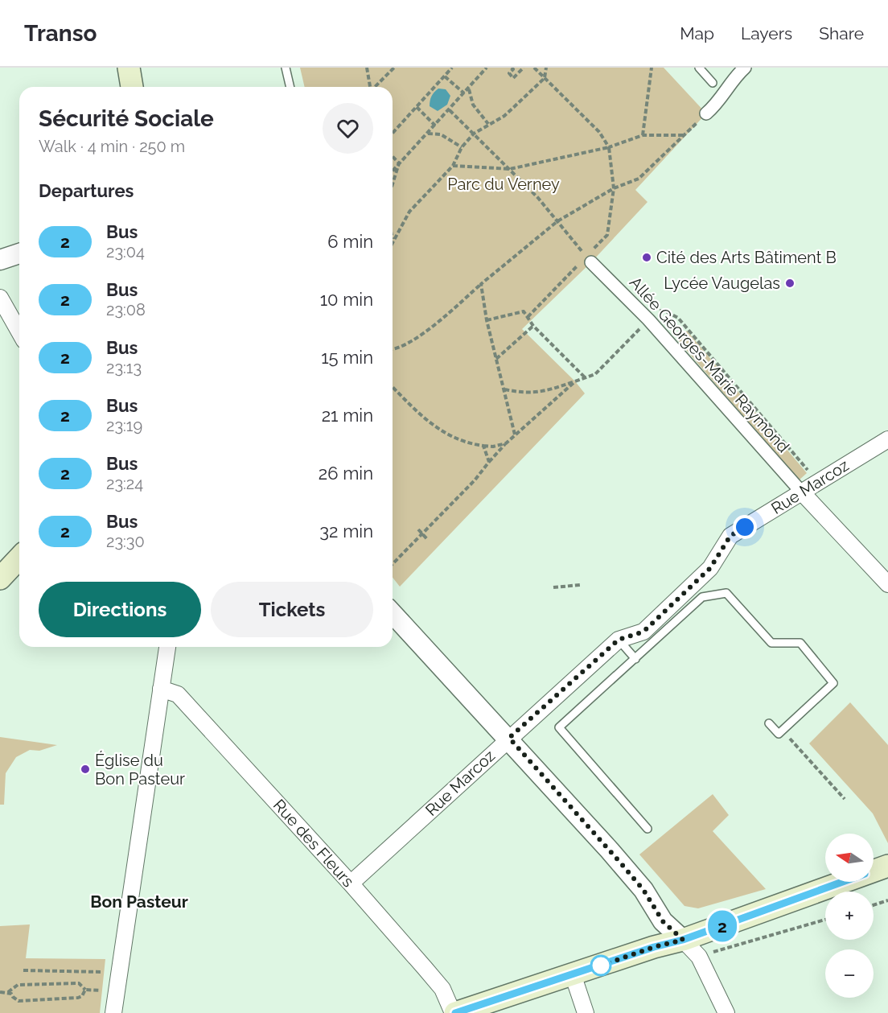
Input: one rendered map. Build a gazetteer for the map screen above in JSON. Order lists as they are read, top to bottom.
{
  "streets": {
    "street": ["Allée Georges-Marie Raymond", "Rue Marcoz", "Rue des Fleurs"]
  },
  "crossings": [
    ["Allée Georges-Marie Raymond", "Rue Marcoz"],
    ["Rue Marcoz", "Rue des Fleurs"]
  ],
  "districts": ["Bon Pasteur"],
  "parks": ["Parc du Verney"],
  "places": ["Cité des Arts Bâtiment B", "Lycée Vaugelas", "Église du Bon Pasteur"],
  "lines": ["bus line 2"],
  "north": "left",
  "page": {
    "header": "Transo",
    "nav": ["Map", "Layers", "Share"],
    "on_map": "2",
    "heading": [
      ["Sécurité Sociale", "Walk · 4 min · 250 m"],
      "Departures"
    ],
    "list": [
      {
        "mark": "2",
        "name": "Bus",
        "note": "23:04",
        "value": "6 min"
      },
      {
        "mark": "2",
        "name": "Bus",
        "note": "23:08",
        "value": "10 min"
      },
      {
        "mark": "2",
        "name": "Bus",
        "note": "23:13",
        "value": "15 min"
      },
      {
        "mark": "2",
        "name": "Bus",
        "note": "23:19",
        "value": "21 min"
      },
      {
        "mark": "2",
        "name": "Bus",
        "note": "23:24",
        "value": "26 min"
      },
      {
        "mark": "2",
        "name": "Bus",
        "note": "23:30",
        "value": "32 min"
      }
    ],
    "buttons": ["Directions", "Tickets"],
    "map_buttons": ["+", "−"]
  }
}
